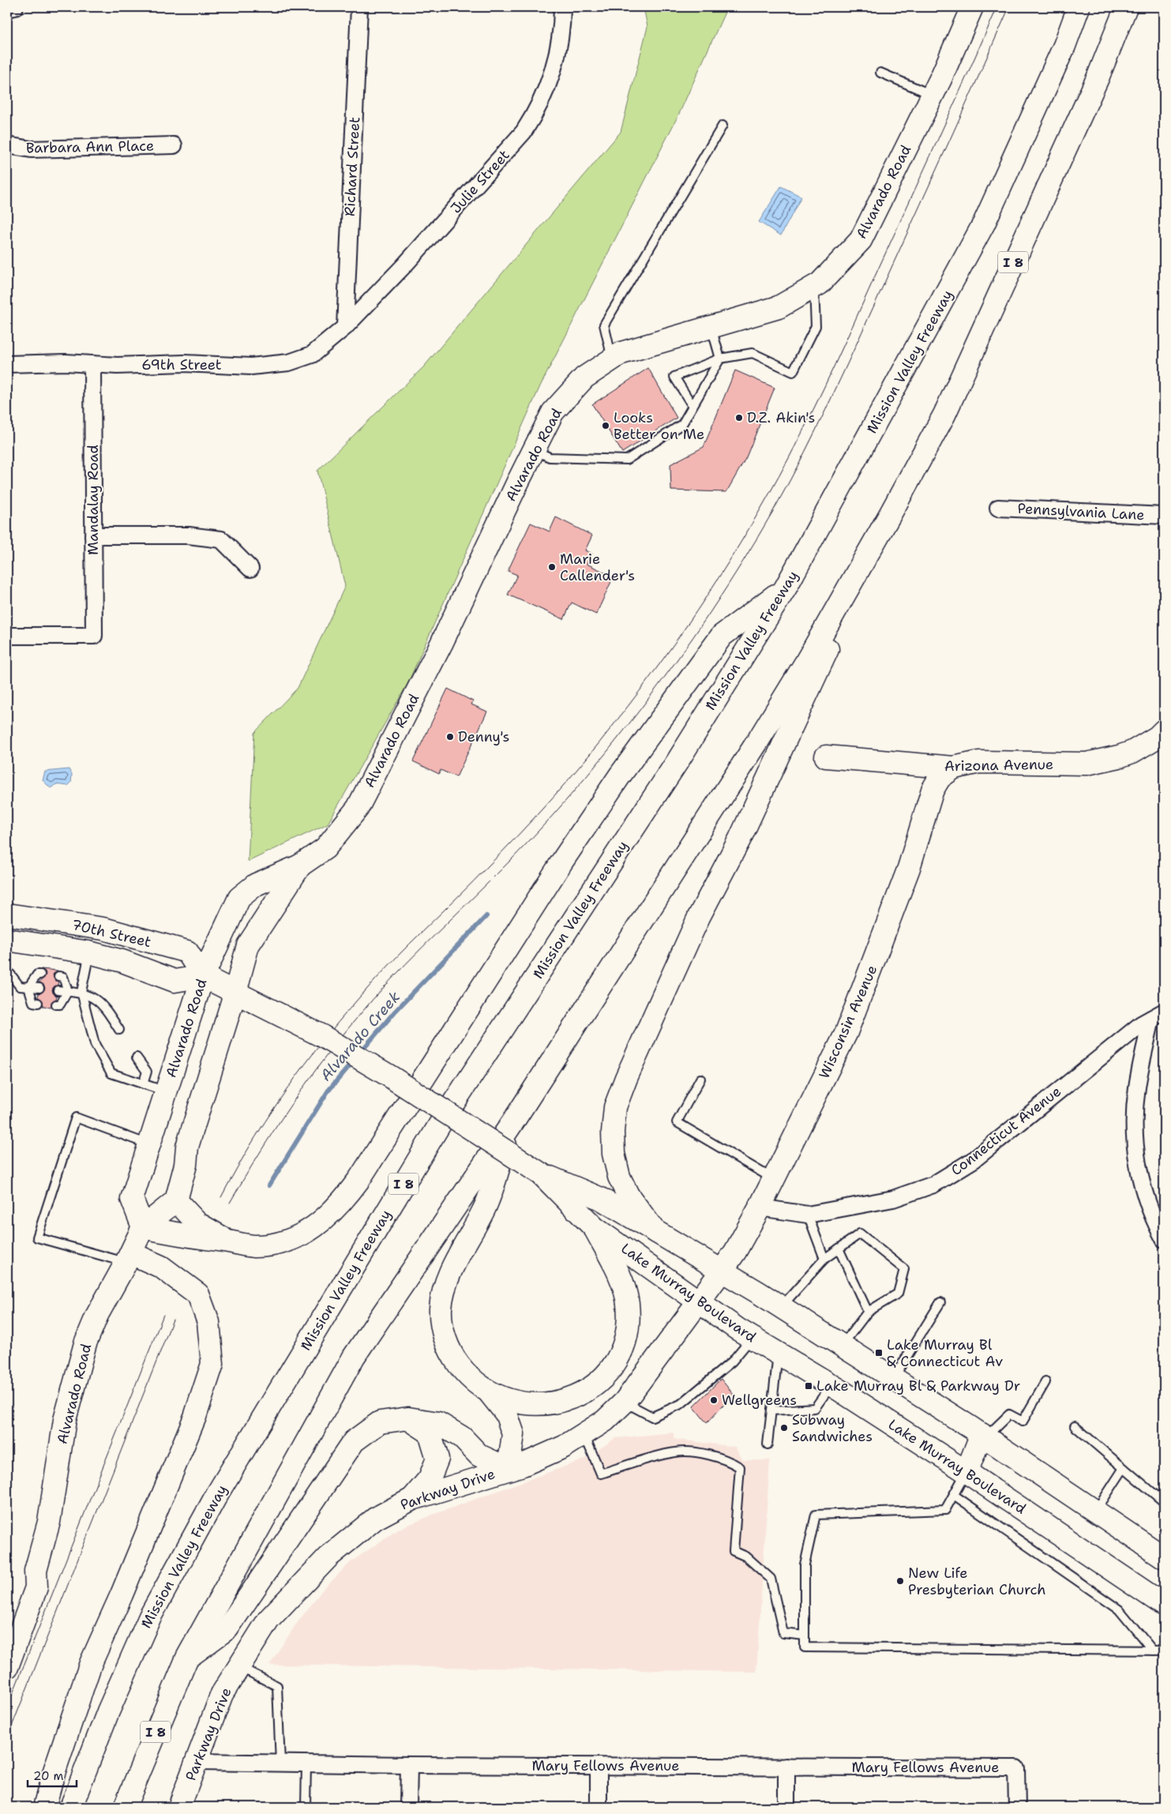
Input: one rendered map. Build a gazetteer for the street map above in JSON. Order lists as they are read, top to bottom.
{
  "streets": {
    "main road": [
      "Alvarado Road",
      "I 8",
      "Mission Valley Freeway",
      "Arizona Avenue",
      "70th Street",
      "Wisconsin Avenue",
      "Lake Murray Boulevard",
      "Parkway Drive"
    ],
    "street": [
      "Barbara Ann Place",
      "Richard Street",
      "Julie Street",
      "69th Street",
      "Mandalay Road",
      "Pennsylvania Lane",
      "Connecticut Avenue",
      "Mary Fellows Avenue"
    ]
  },
  "crossings": [
    ["Richard Street", "Julie Street"],
    ["Richard Street", "69th Street"],
    ["Julie Street", "69th Street"],
    ["Alvarado Road", "70th Street"],
    ["Alvarado Road", "Lake Murray Boulevard"],
    ["69th Street", "Mandalay Road"],
    ["Arizona Avenue", "Wisconsin Avenue"],
    ["Wisconsin Avenue", "Connecticut Avenue"],
    ["Wisconsin Avenue", "Lake Murray Boulevard"],
    ["Wisconsin Avenue", "Parkway Drive"],
    ["Lake Murray Boulevard", "Parkway Drive"],
    ["Parkway Drive", "Mary Fellows Avenue"]
  ],
  "water": ["Alvarado Creek"],
  "places": {
    "other": [
      "D.Z. Akin's",
      "Looks Better on Me",
      "Marie Callender's",
      "Denny's",
      "Wellgreens",
      "Subway Sandwiches",
      "New Life Presbyterian Church"
    ],
    "transit": ["Lake Murray Bl & Connecticut Av", "Lake Murray Bl & Parkway Dr"]
  },
  "scale_bar": "20 m"
}
